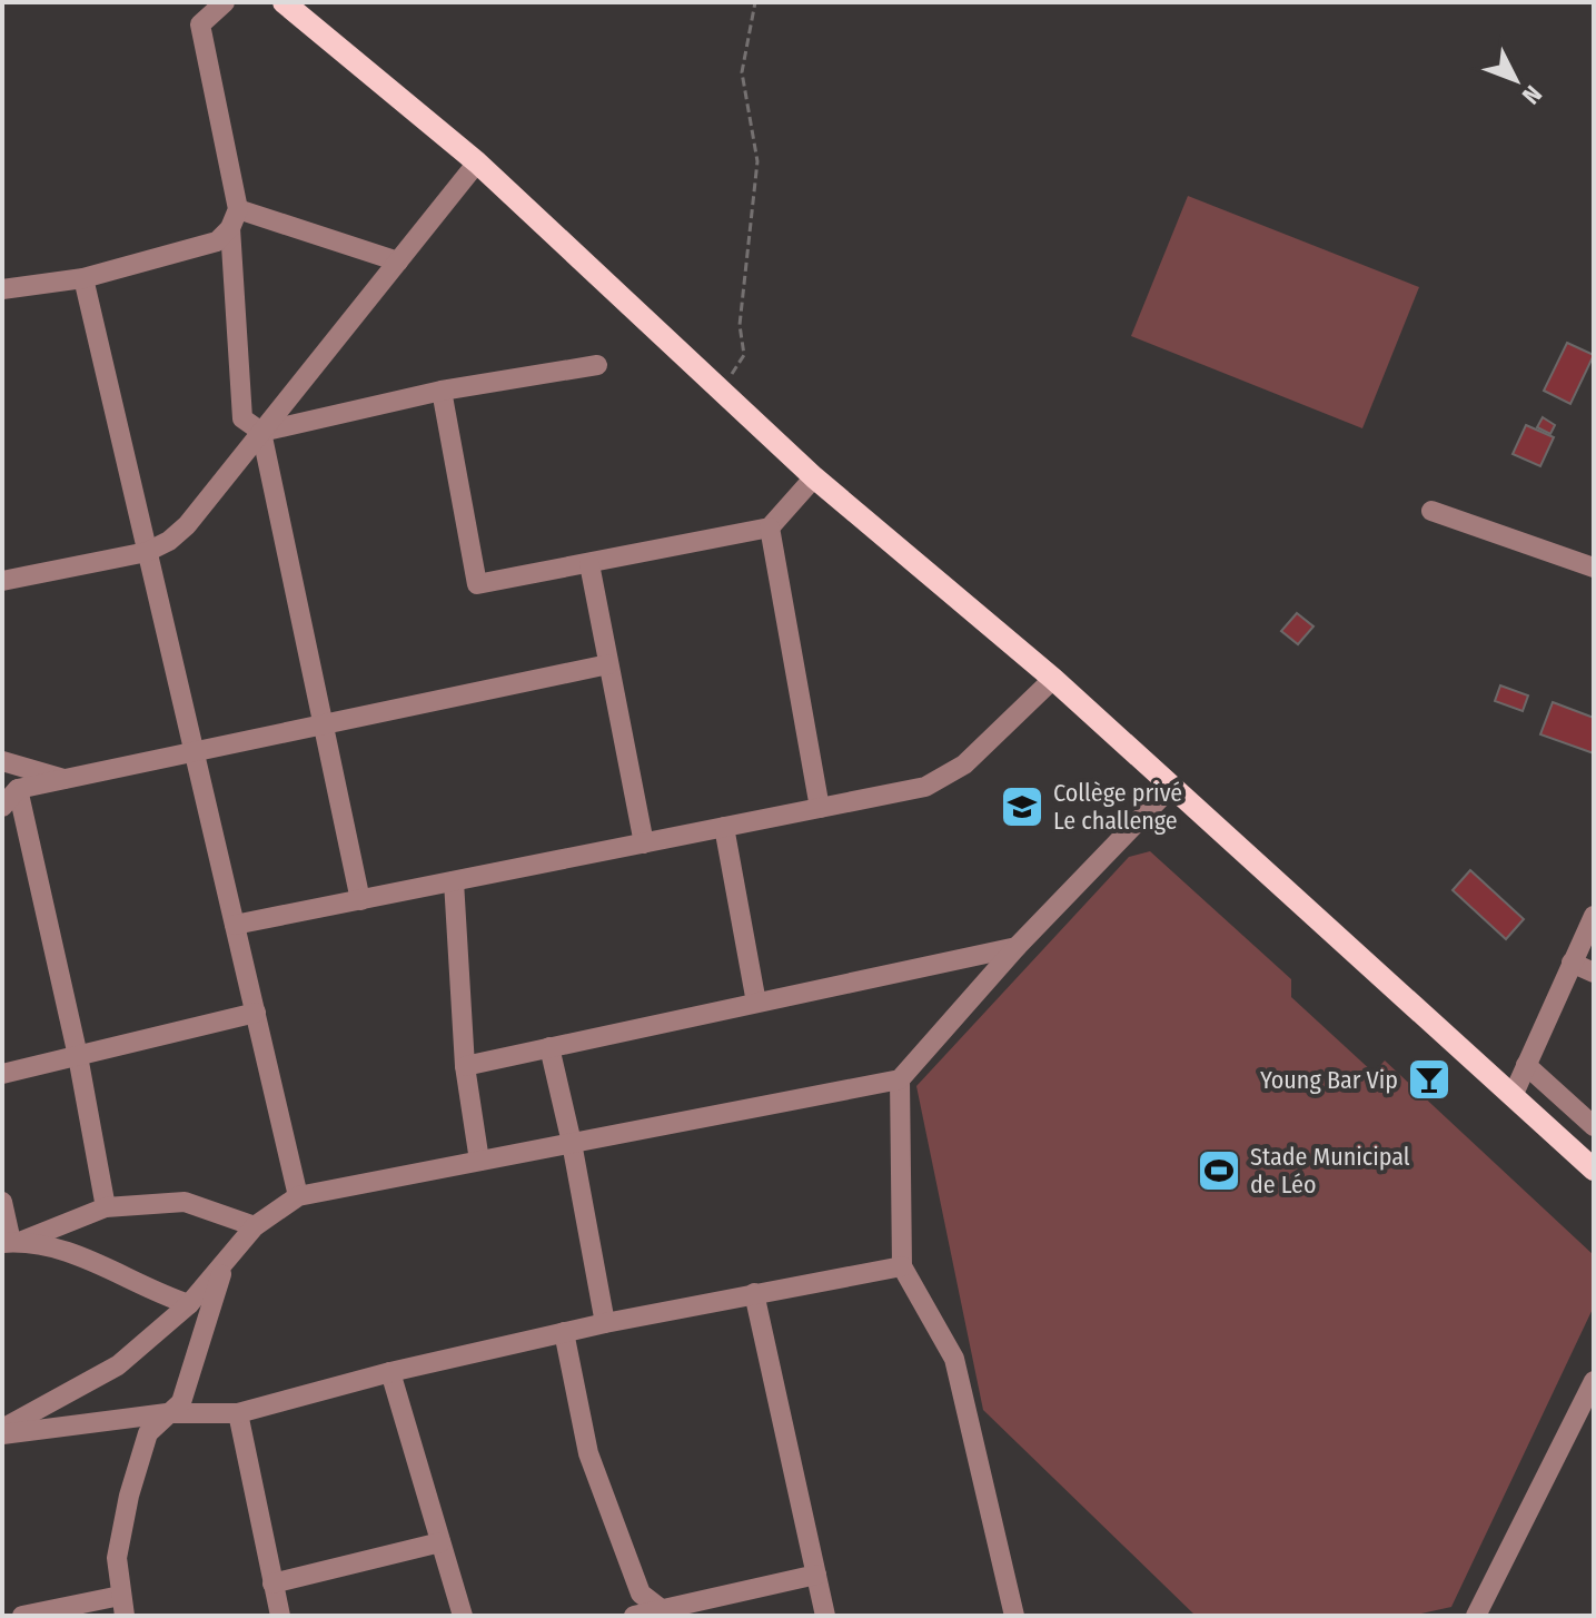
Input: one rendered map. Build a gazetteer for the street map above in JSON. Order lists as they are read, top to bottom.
{
  "places": {
    "school or university": ["Collège privé Le challenge"],
    "bar": ["Young Bar Vip"],
    "sports": ["Stade Municipal de Léo"]
  },
  "north": "bottom right"
}
